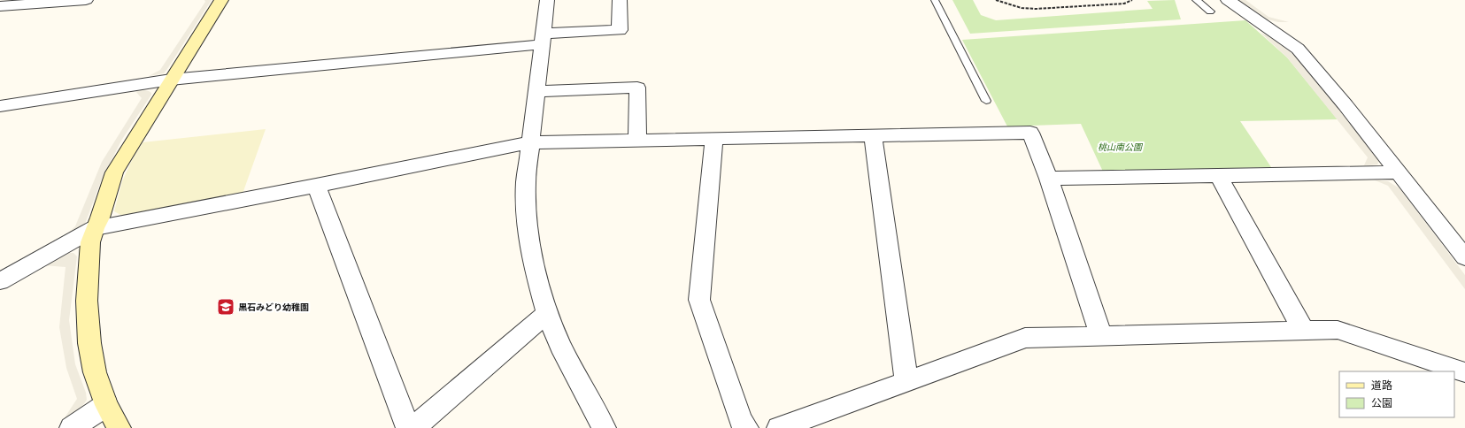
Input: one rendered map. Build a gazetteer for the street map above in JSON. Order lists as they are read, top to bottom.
{
  "parks": ["桃山南公園"],
  "places": {
    "school or university": ["黒石みどり幼稚園"]
  },
  "legend": ["道路", "公園"]
}
